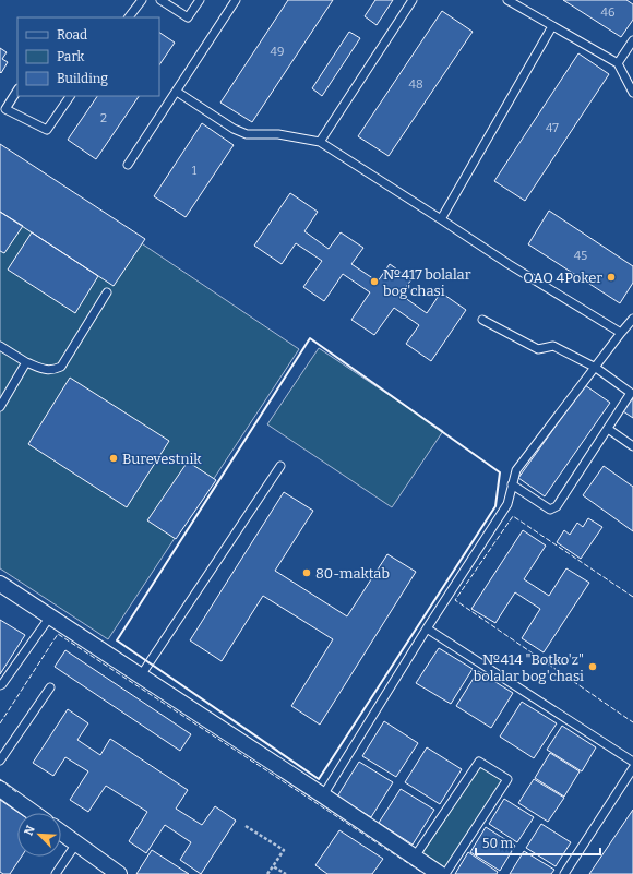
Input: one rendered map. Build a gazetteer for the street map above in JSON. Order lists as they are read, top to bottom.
{
  "places": [
    "ОАО 4Poker",
    "№417 bolalar bog'chasi",
    "Burevestnik",
    "80-maktab",
    "№414 \"Botko'z\" bolalar bog'chasi"
  ],
  "house_numbers": [
    "46",
    "49",
    "48",
    "2",
    "47",
    "1",
    "45"
  ],
  "legend": ["Road", "Park", "Building"],
  "scale_bar": "50 m",
  "north": "top left"
}
